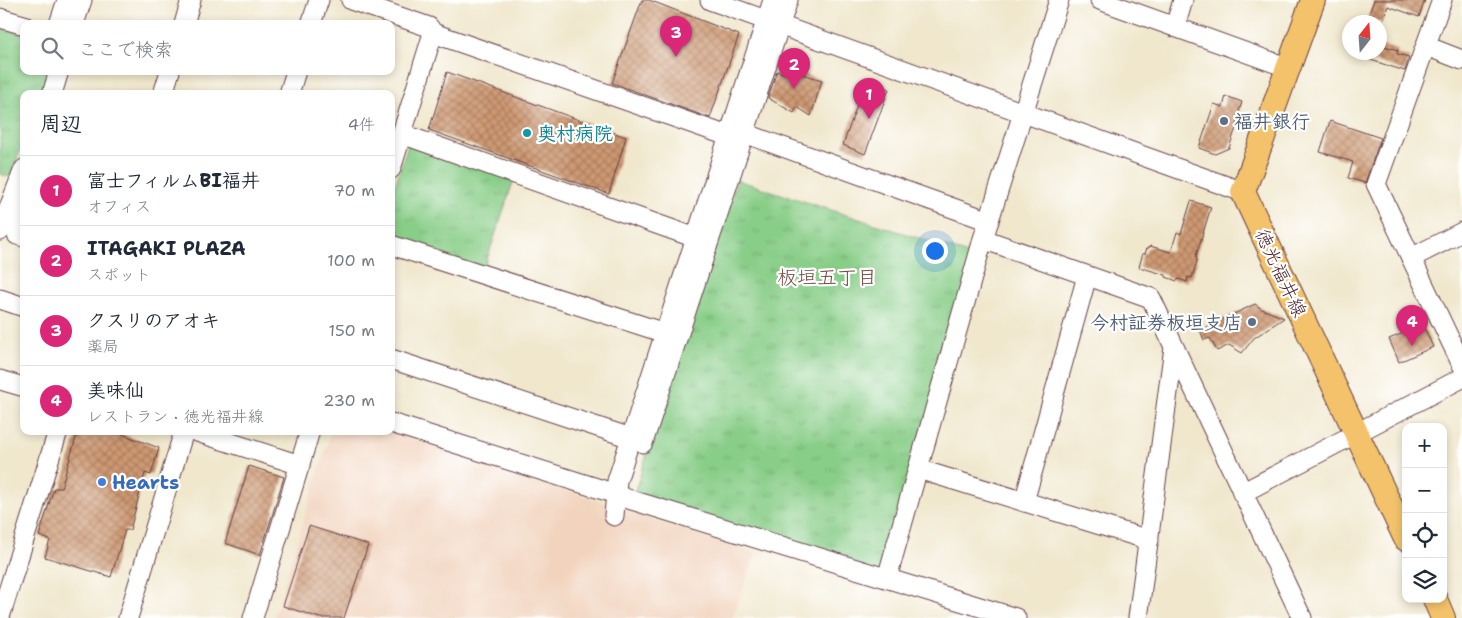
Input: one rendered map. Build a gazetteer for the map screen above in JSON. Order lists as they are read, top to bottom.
{
  "streets": {
    "main road": ["徳光福井線"]
  },
  "districts": ["板垣五丁目"],
  "places": [
    "福井銀行",
    "奥村病院",
    "今村証券板垣支店",
    "Hearts"
  ],
  "north": "top",
  "page": {
    "pins": [
      "3",
      "2",
      "1",
      "4"
    ],
    "search": "ここで検索",
    "heading": ["周辺", "4件"],
    "list": [
      {
        "mark": "1",
        "name": "富士フィルムBI福井",
        "note": "オフィス",
        "value": "70 m"
      },
      {
        "mark": "2",
        "name": "ITAGAKI PLAZA",
        "note": "スポット",
        "value": "100 m"
      },
      {
        "mark": "3",
        "name": "クスリのアオキ",
        "note": "薬局",
        "value": "150 m"
      },
      {
        "mark": "4",
        "name": "美味仙",
        "note": "レストラン · 徳光福井線",
        "value": "230 m"
      }
    ],
    "map_buttons": ["+", "−"]
  }
}
